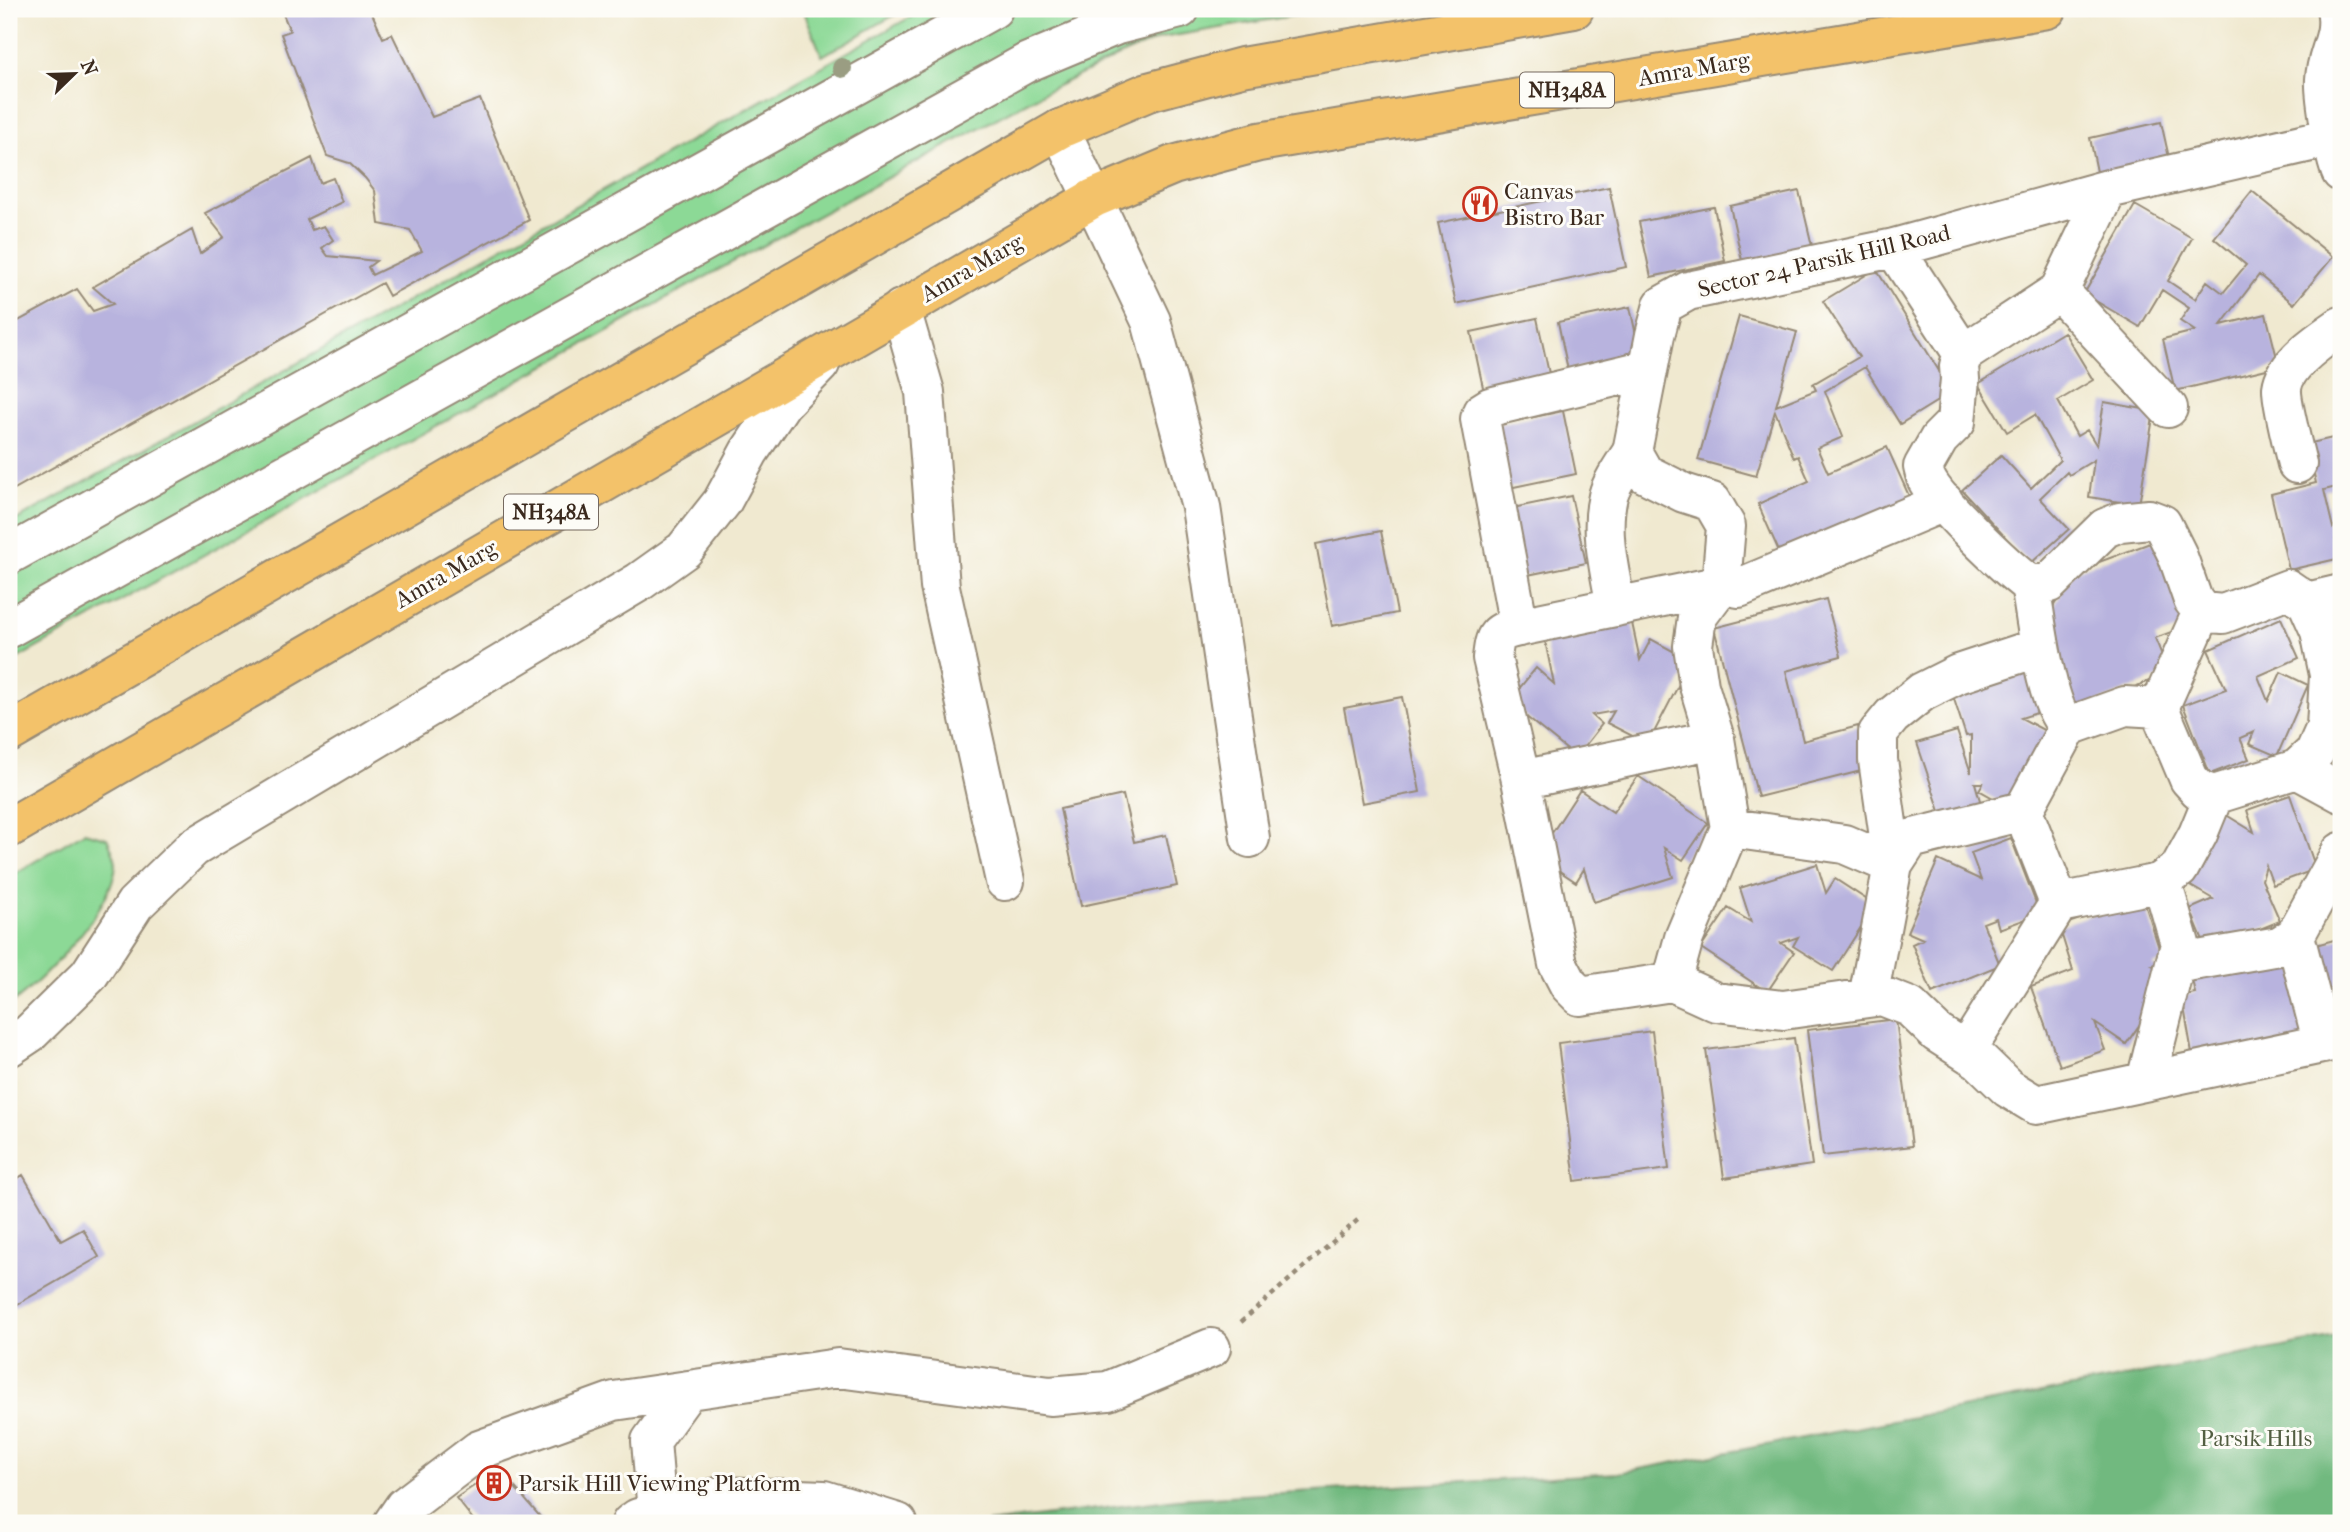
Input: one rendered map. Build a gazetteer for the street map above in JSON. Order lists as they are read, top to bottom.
{
  "streets": {
    "highway": ["Amra Marg", "NH348A"],
    "street": ["Sector 24 Parsik Hill Road"]
  },
  "parks": ["Parsik Hills"],
  "places": {
    "restaurant": ["Canvas Bistro Bar"],
    "building": ["Parsik Hill Viewing Platform"]
  },
  "north": "top right"
}
